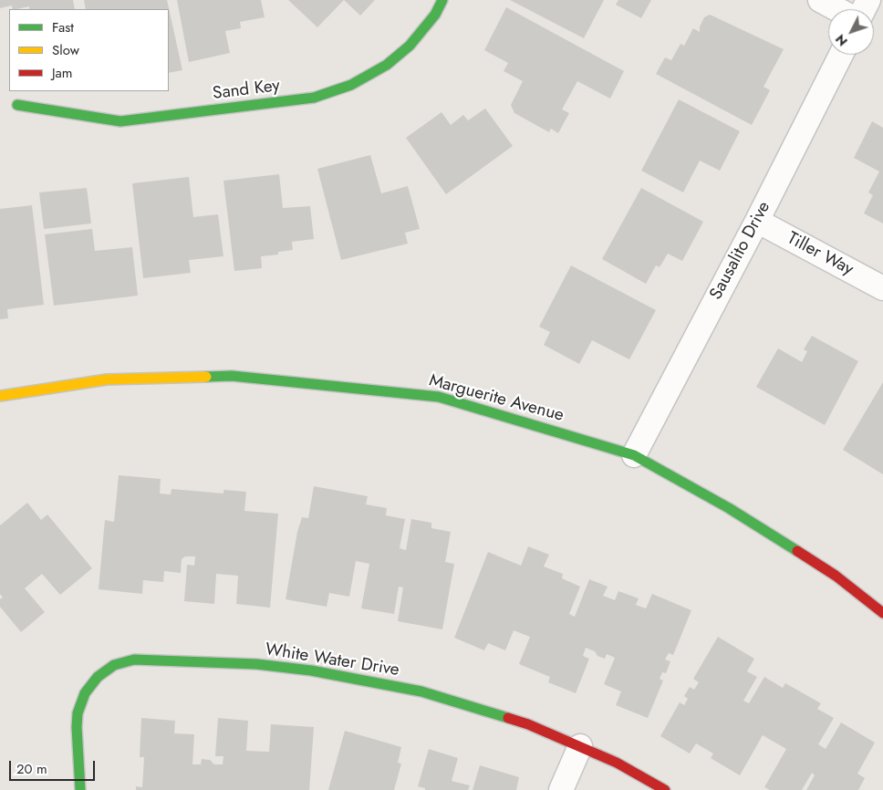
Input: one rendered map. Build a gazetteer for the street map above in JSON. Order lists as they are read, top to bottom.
{
  "streets": {
    "street": [
      "Sand Key",
      "Sausalito Drive",
      "Tiller Way",
      "Marguerite Avenue",
      "White Water Drive"
    ]
  },
  "crossings": [
    ["Sausalito Drive", "Tiller Way"],
    ["Sausalito Drive", "Marguerite Avenue"]
  ],
  "legend": ["Fast", "Slow", "Jam"],
  "scale_bar": "20 m",
  "north": "bottom left"
}
